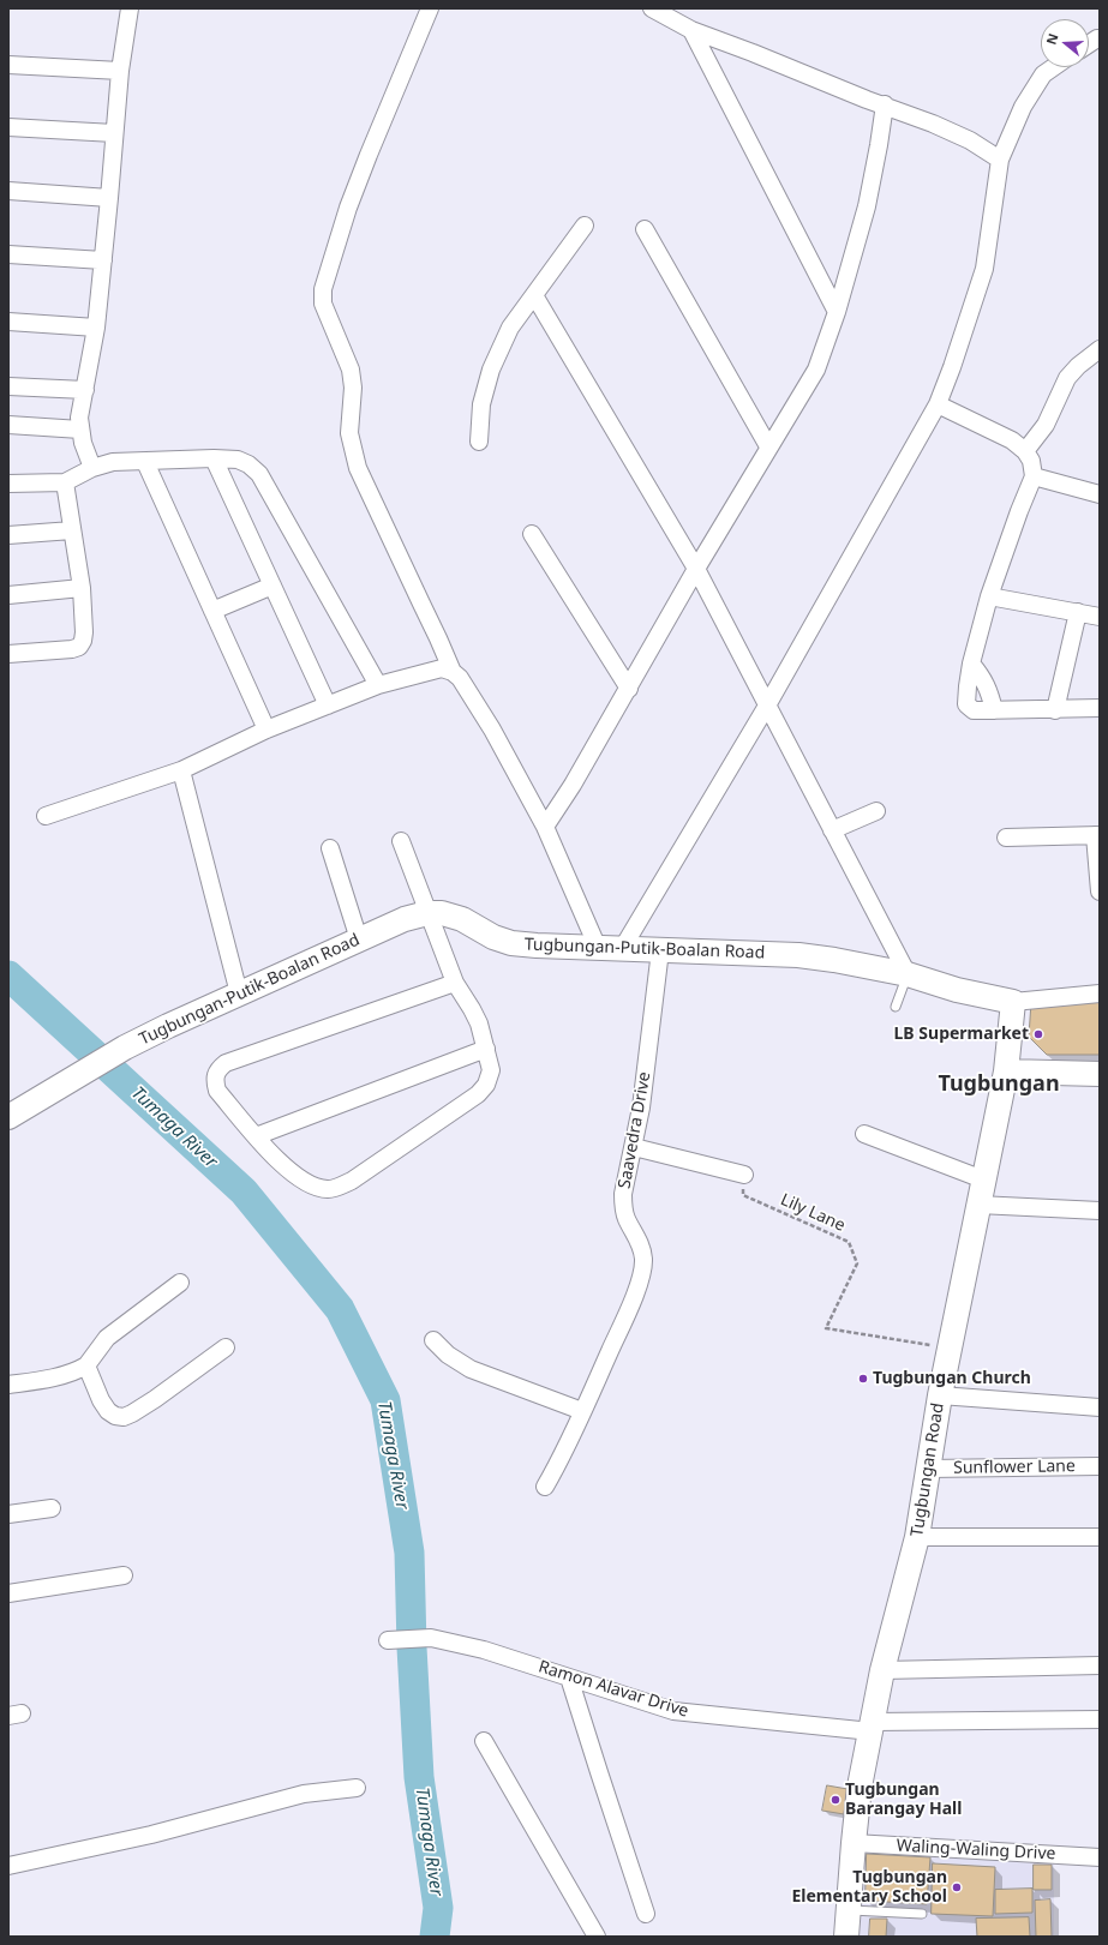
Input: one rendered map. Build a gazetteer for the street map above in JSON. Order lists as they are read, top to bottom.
{
  "streets": {
    "main road": ["Tugbungan-Putik-Boalan Road", "Tugbungan Road"],
    "street": [
      "Saavedra Drive",
      "Sunflower Lane",
      "Ramon Alavar Drive",
      "Waling-Waling Drive"
    ],
    "path": ["Lily Lane"]
  },
  "crossings": [
    ["Tugbungan-Putik-Boalan Road", "Saavedra Drive"],
    ["Tugbungan-Putik-Boalan Road", "Tugbungan Road"],
    ["Lily Lane", "Tugbungan Road"],
    ["Sunflower Lane", "Tugbungan Road"],
    ["Tugbungan Road", "Ramon Alavar Drive"],
    ["Tugbungan Road", "Waling-Waling Drive"]
  ],
  "districts": ["Tugbungan"],
  "water": ["Tumaga River"],
  "places": [
    "LB Supermarket",
    "Tugbungan Church",
    "Tugbungan Barangay Hall",
    "Tugbungan Elementary School"
  ],
  "north": "left"
}
